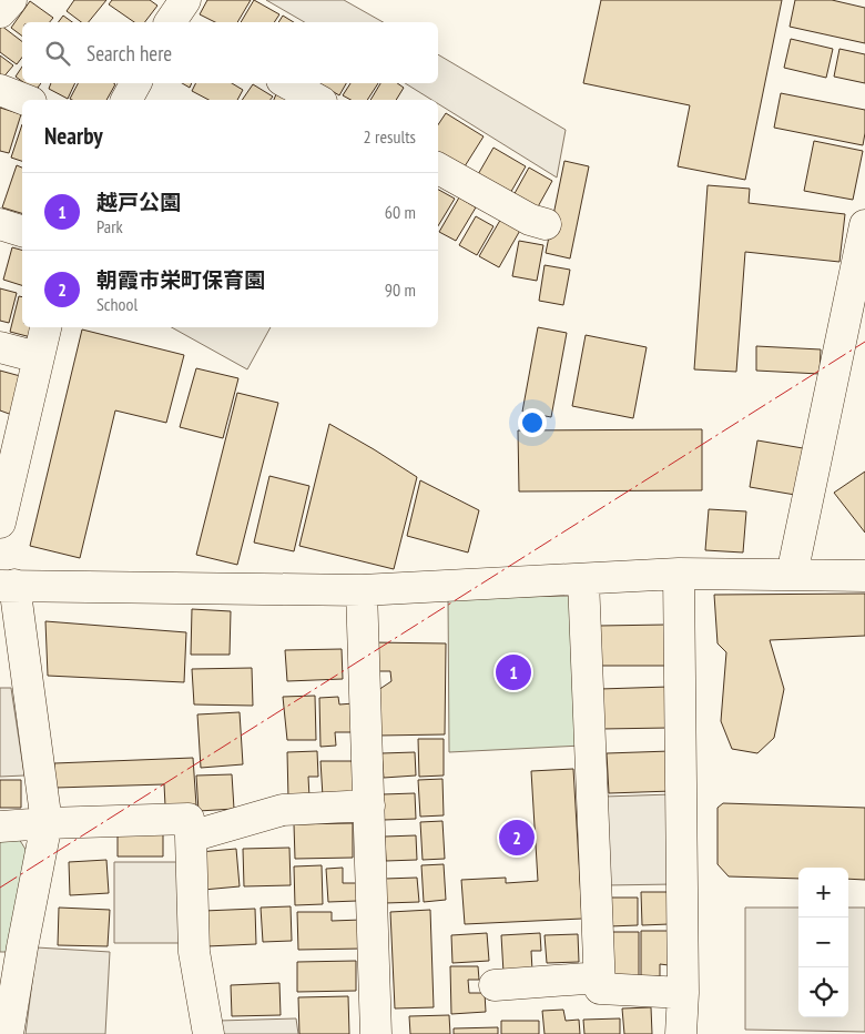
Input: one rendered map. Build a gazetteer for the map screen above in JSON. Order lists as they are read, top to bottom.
{
  "page": {
    "search": "Search here",
    "heading": ["Nearby", "2 results"],
    "list": [
      {
        "mark": "1",
        "name": "越戸公園",
        "note": "Park",
        "value": "60 m"
      },
      {
        "mark": "2",
        "name": "朝霞市栄町保育園",
        "note": "School",
        "value": "90 m"
      }
    ],
    "pins": ["1", "2"],
    "map_buttons": ["+", "−"]
  }
}
